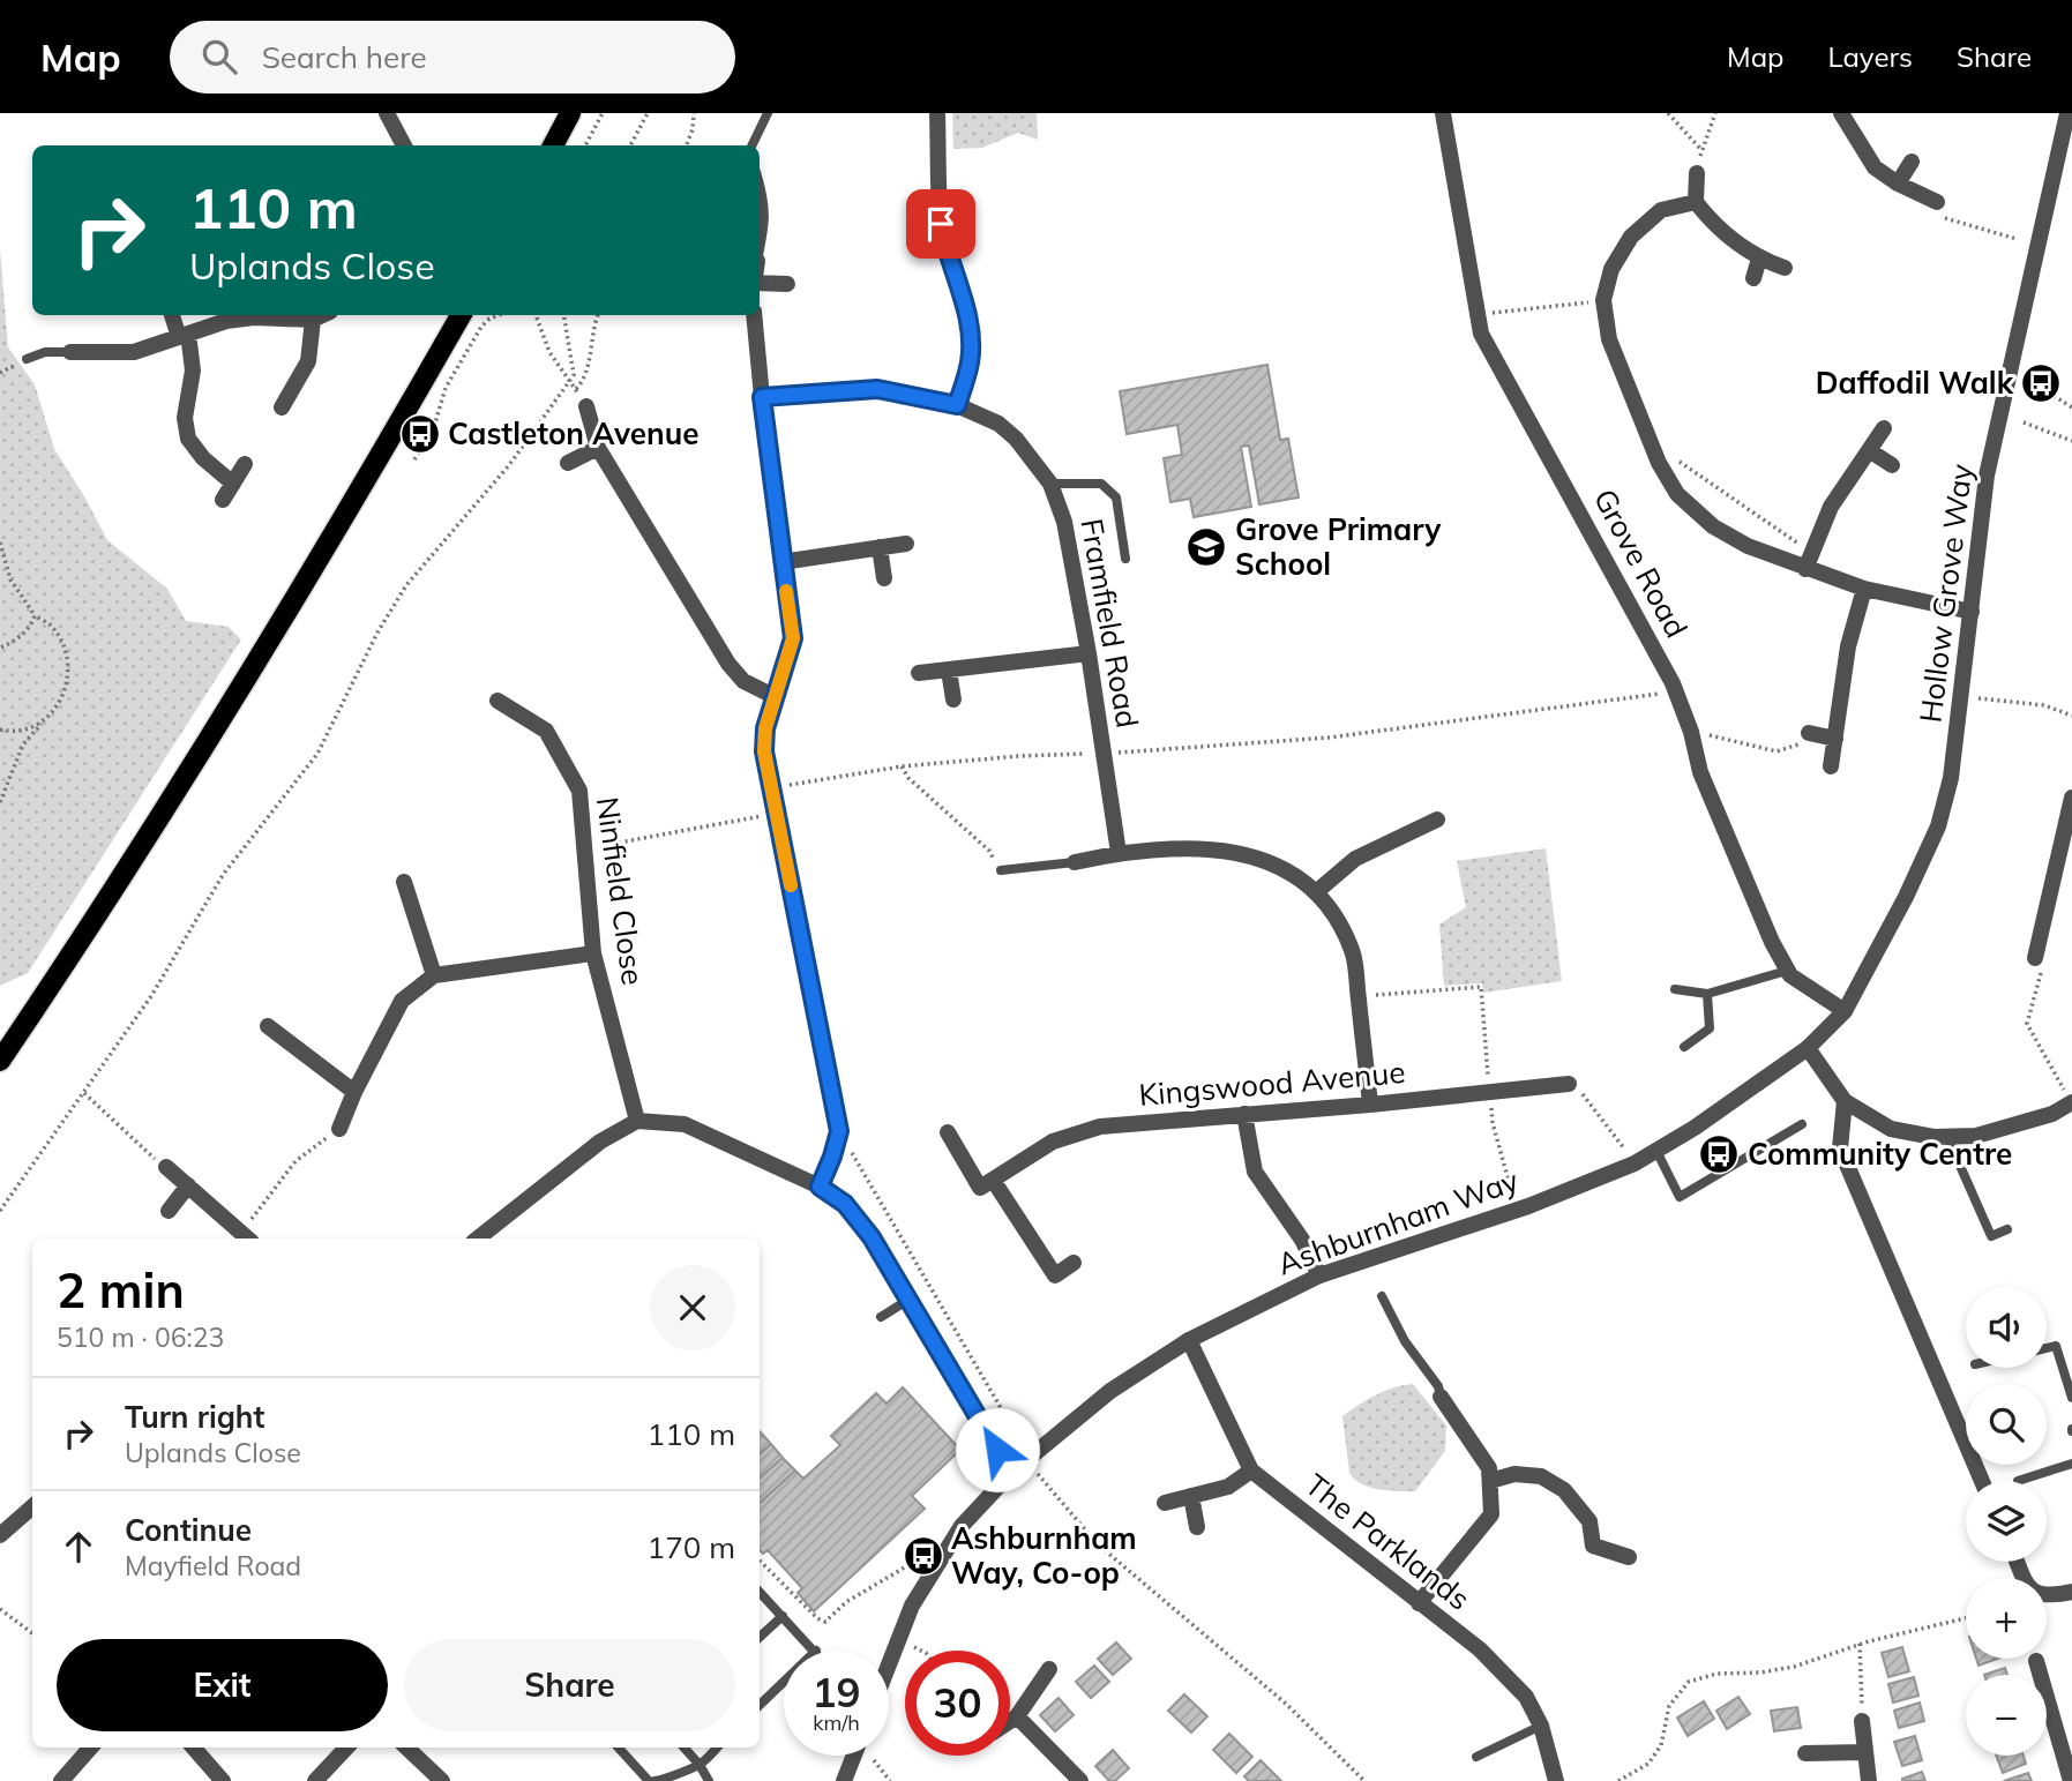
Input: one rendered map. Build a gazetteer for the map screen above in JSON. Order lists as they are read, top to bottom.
{
  "streets": {
    "street": [
      "Grove Road",
      "Hollow Grove Way",
      "Framfield Road",
      "Ninfield Close",
      "Kingswood Avenue",
      "Ashburnham Way",
      "The Parklands"
    ]
  },
  "crossings": [
    ["Grove Road", "Hollow Grove Way"],
    ["Hollow Grove Way", "Ashburnham Way"],
    ["Ashburnham Way", "The Parklands"]
  ],
  "places": {
    "bus stop": [
      "Daffodil Walk",
      "Castleton Avenue",
      "Community Centre",
      "Ashburnham Way, Co-op"
    ],
    "school or university": ["Grove Primary School"]
  },
  "page": {
    "header": "Map",
    "search": "Search here",
    "nav": ["Map", "Layers", "Share"],
    "turn": ["110 m", "Uplands Close"],
    "heading": ["2 min", "510 m · 06:23"],
    "map_buttons": ["+", "−"],
    "list": [
      {
        "name": "Turn right",
        "note": "Uplands Close",
        "value": "110 m"
      },
      {
        "name": "Continue",
        "note": "Mayfield Road",
        "value": "170 m"
      }
    ],
    "buttons": ["Exit", "Share"],
    "speed": "19 km/h",
    "limit": "30"
  }
}
